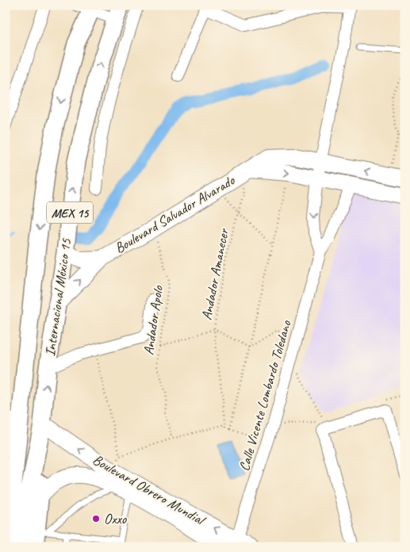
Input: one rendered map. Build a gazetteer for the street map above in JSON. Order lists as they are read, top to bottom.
{
  "streets": {
    "main road": ["MEX 15", "Internacional México 15"],
    "street": ["Boulevard Salvador Alvarado", "Calle Vicente Lombardo Toledano", "Boulevard Obrero Mundial"],
    "path": ["Andador Amanecer", "Andador Apolo"]
  },
  "crossings": [
    ["Boulevard Salvador Alvarado", "Andador Amanecer"],
    ["Boulevard Salvador Alvarado", "Internacional México 15"],
    ["Boulevard Salvador Alvarado", "Andador Apolo"],
    ["Boulevard Salvador Alvarado", "Calle Vicente Lombardo Toledano"],
    ["Calle Vicente Lombardo Toledano", "Boulevard Obrero Mundial"]
  ],
  "places": ["Oxxo"]
}
